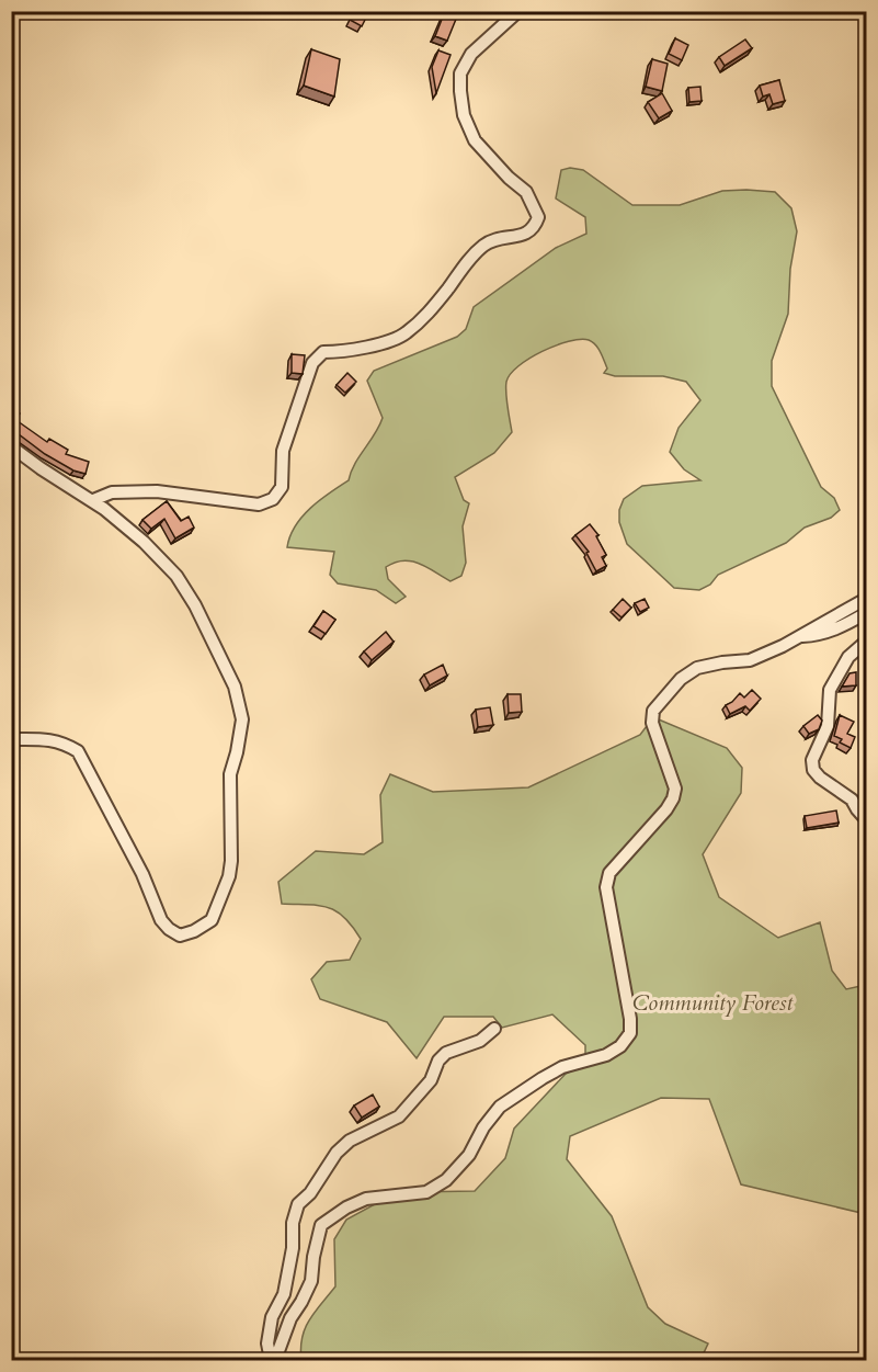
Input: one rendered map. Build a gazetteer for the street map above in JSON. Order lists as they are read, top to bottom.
{
  "parks": ["Community Forest"]
}
